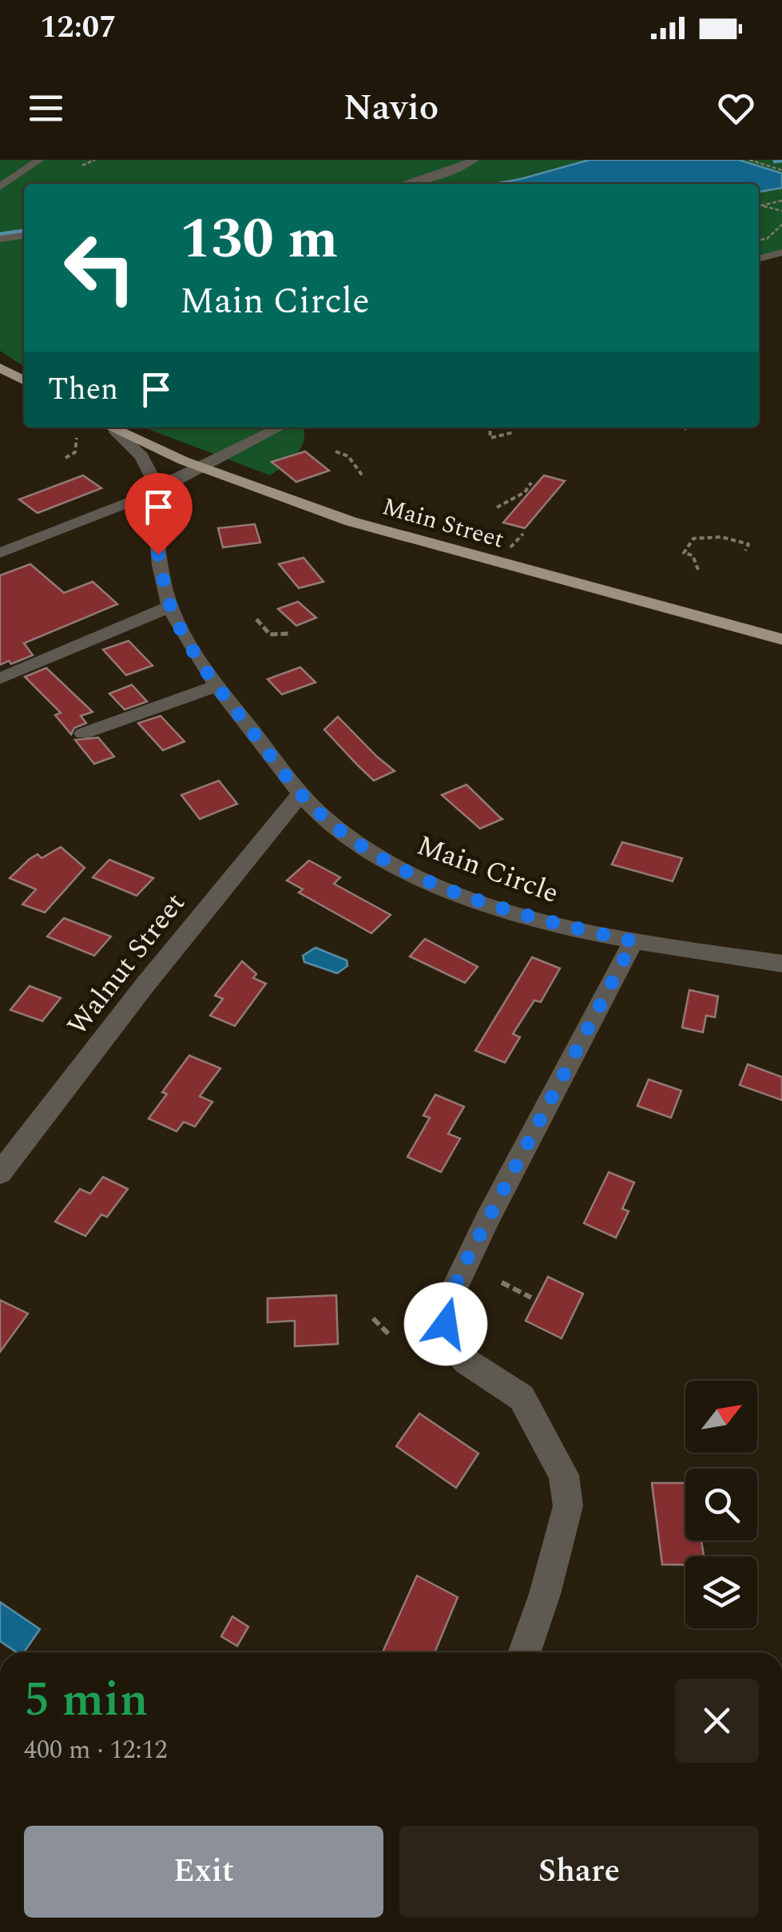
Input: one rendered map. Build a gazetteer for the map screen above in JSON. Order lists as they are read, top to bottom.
{
  "streets": {
    "main road": ["Main Street"],
    "street": ["Main Circle", "Walnut Street"]
  },
  "crossings": [
    ["Main Circle", "Walnut Street"]
  ],
  "north": "top right",
  "page": {
    "status": "12:07",
    "header": "Navio",
    "turn": ["130 m", "Main Circle"],
    "then": "Then",
    "heading": ["5 min", "400 m · 12:12"],
    "buttons": ["Exit", "Share"]
  }
}
